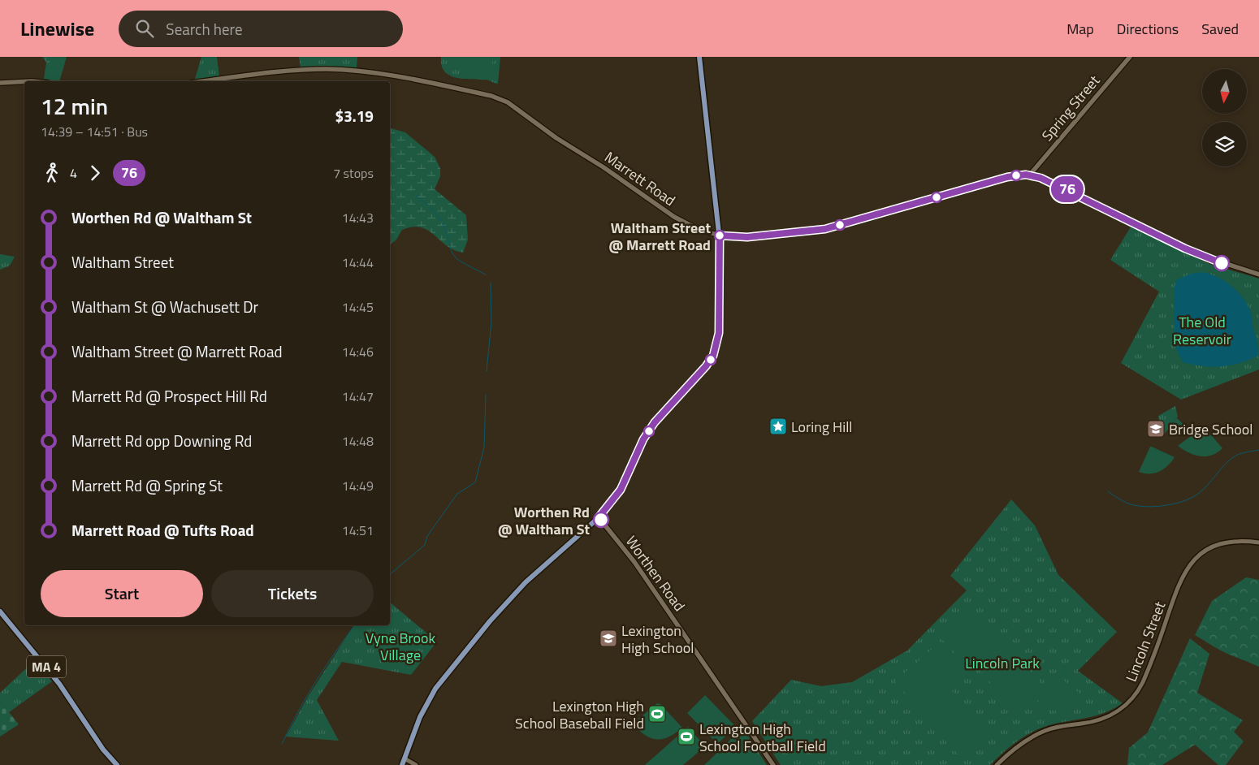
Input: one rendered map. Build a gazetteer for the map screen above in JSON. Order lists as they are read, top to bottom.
{
  "streets": {
    "main road": [
      "Spring Street",
      "Marrett Road",
      "Worthen Road",
      "MA 4"
    ],
    "street": ["Lincoln Street"]
  },
  "crossings": [
    ["Spring Street", "Marrett Road"]
  ],
  "parks": ["The Old Reservoir", "Vyne Brook Village", "Lincoln Park"],
  "places": {
    "other": ["Waltham Street @ Marrett Road", "Worthen Rd @ Waltham St"],
    "place": ["Loring Hill"],
    "school or university": ["Bridge School", "Lexington High School"],
    "sports": ["Lexington High School Baseball Field", "Lexington High School Football Field"]
  },
  "lines": ["bus line 76"],
  "north": "bottom",
  "page": {
    "header": "Linewise",
    "search": "Search here",
    "nav": ["Map", "Directions", "Saved"],
    "on_map": "76",
    "heading": ["12 min", "14:39 – 14:51 · Bus", "$3.19"],
    "legs": ["4", "76", "7 stops"],
    "list": [
      {
        "name": "Worthen Rd @ Waltham St",
        "value": "14:43"
      },
      {
        "name": "Waltham Street",
        "value": "14:44"
      },
      {
        "name": "Waltham St @ Wachusett Dr",
        "value": "14:45"
      },
      {
        "name": "Waltham Street @ Marrett Road",
        "value": "14:46"
      },
      {
        "name": "Marrett Rd @ Prospect Hill Rd",
        "value": "14:47"
      },
      {
        "name": "Marrett Rd opp Downing Rd",
        "value": "14:48"
      },
      {
        "name": "Marrett Rd @ Spring St",
        "value": "14:49"
      },
      {
        "name": "Marrett Road @ Tufts Road",
        "value": "14:51"
      }
    ],
    "buttons": ["Start", "Tickets"]
  }
}
